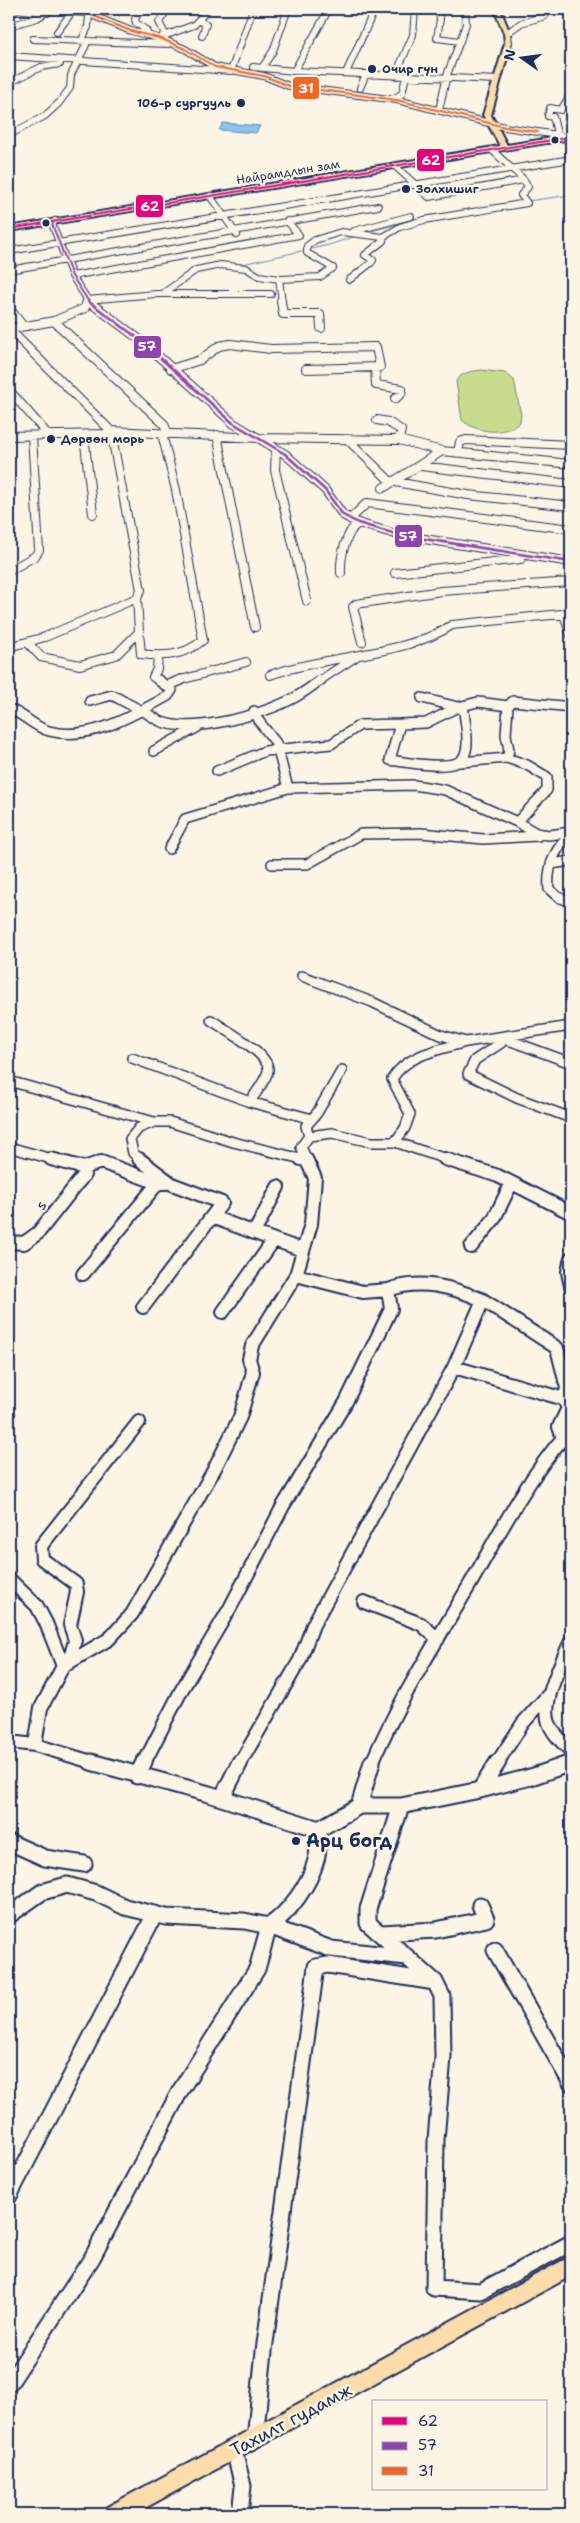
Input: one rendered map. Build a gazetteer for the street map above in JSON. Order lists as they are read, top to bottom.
{
  "streets": {
    "main road": ["Найрамдлын зам", "Тахилт гудамж"],
    "street": ["s"]
  },
  "places": [
    "Очир гүн",
    "106-р сургууль",
    "Золхишиг",
    "Дөрвөн морь",
    "Арц богд"
  ],
  "lines": ["transit line 31", "transit line 62", "transit line 57"],
  "legend": ["62", "57", "31"],
  "north": "left"
}
